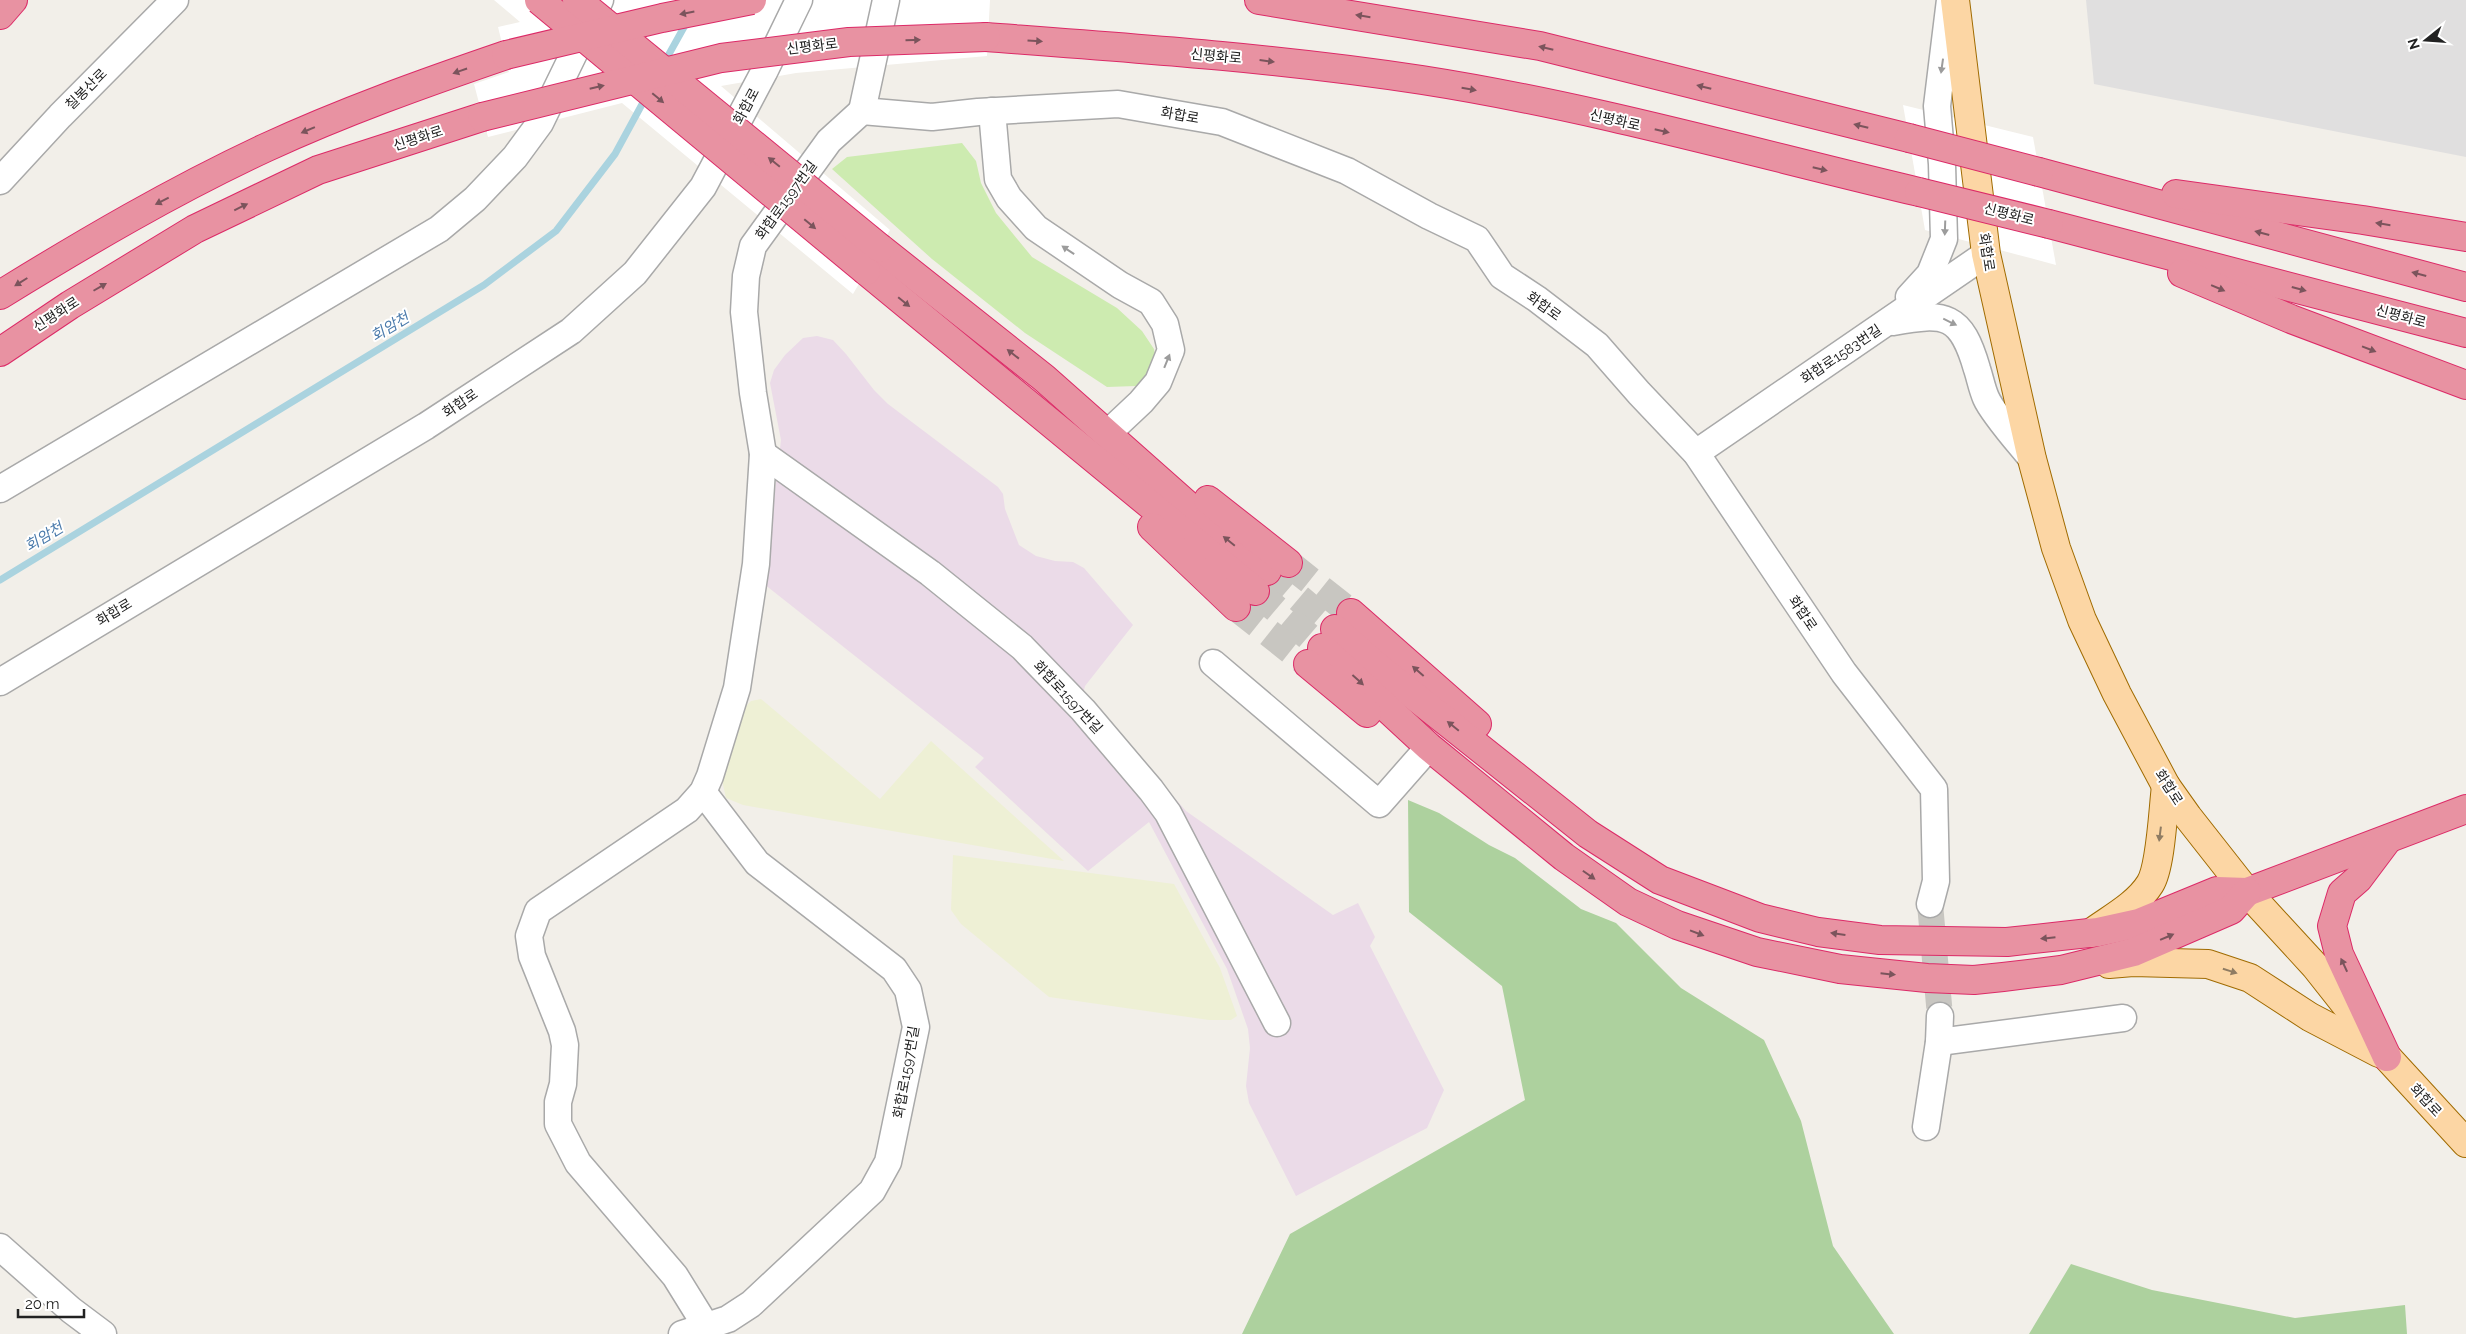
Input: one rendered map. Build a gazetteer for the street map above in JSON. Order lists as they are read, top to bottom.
{
  "streets": {
    "highway": ["신평화로"],
    "main road": ["화합로"],
    "street": ["칠봉산로", "화합로1597번길", "화합로1583번길"]
  },
  "crossings": [
    ["화합로", "화합로1597번길"],
    ["화합로", "화합로1583번길"]
  ],
  "water": ["회암천"],
  "scale_bar": "20 m",
  "north": "left"
}
